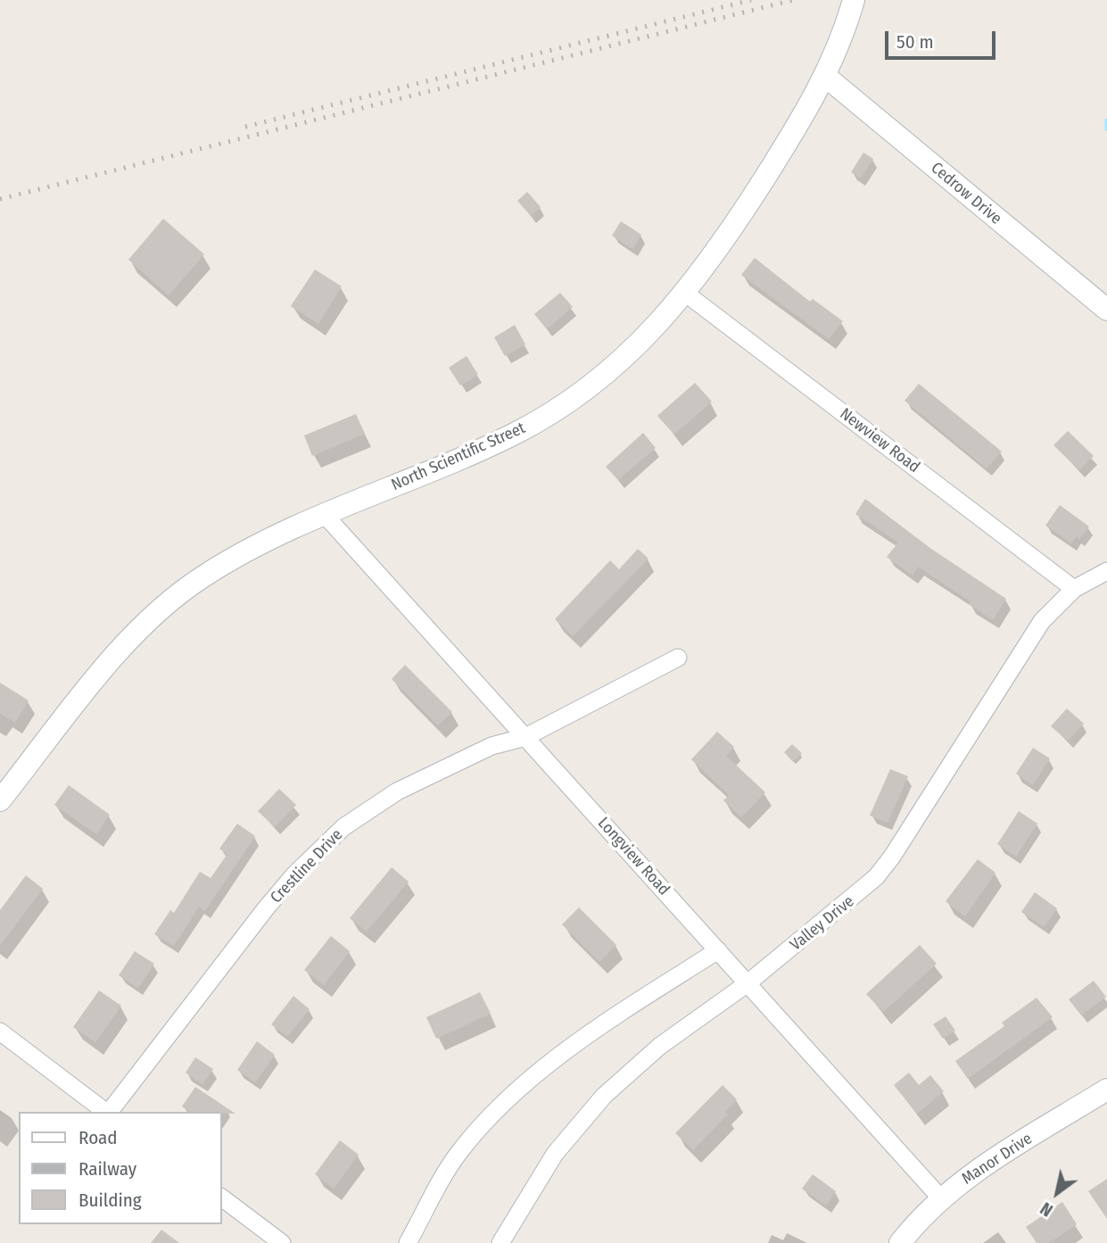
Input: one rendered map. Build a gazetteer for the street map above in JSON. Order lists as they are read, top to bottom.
{
  "streets": {
    "street": [
      "Cedrow Drive",
      "Newview Road",
      "North Scientific Street",
      "Longview Road",
      "Crestline Drive",
      "Valley Drive",
      "Manor Drive"
    ]
  },
  "crossings": [
    ["Cedrow Drive", "North Scientific Street"],
    ["Newview Road", "North Scientific Street"],
    ["Newview Road", "Valley Drive"],
    ["North Scientific Street", "Longview Road"],
    ["Longview Road", "Crestline Drive"],
    ["Longview Road", "Valley Drive"],
    ["Longview Road", "Manor Drive"]
  ],
  "legend": ["Road", "Railway", "Building"],
  "scale_bar": "50 m",
  "north": "bottom left"
}
